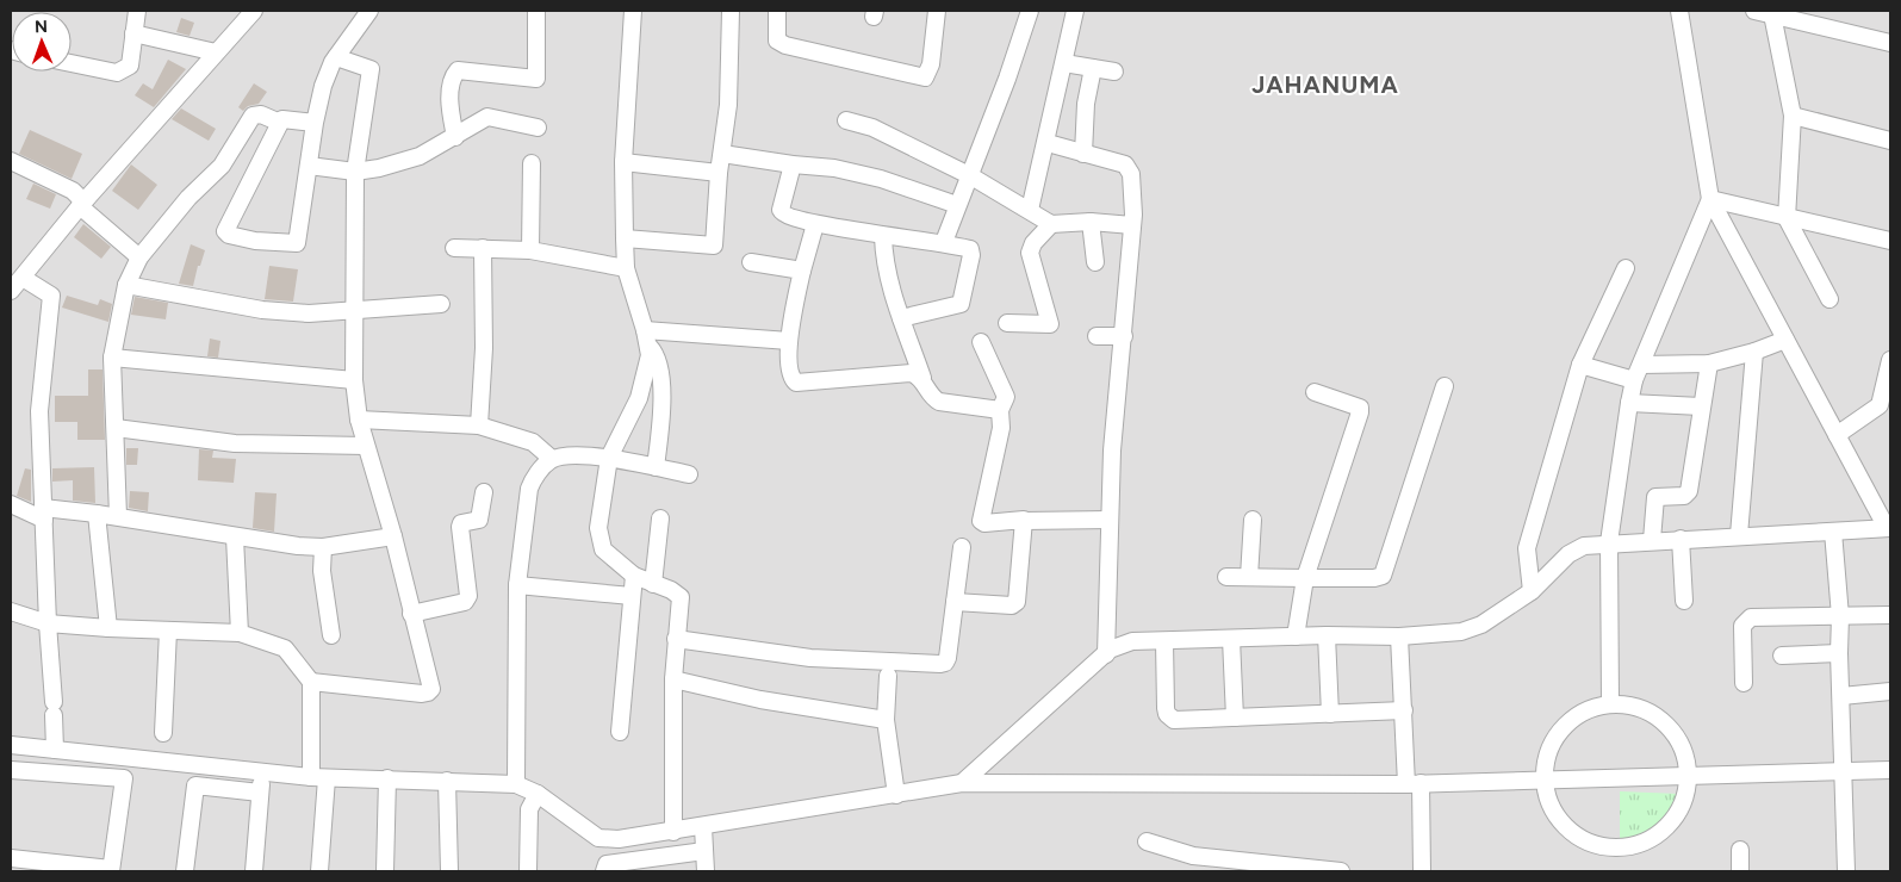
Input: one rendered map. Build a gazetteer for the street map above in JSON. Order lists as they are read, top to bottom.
{
  "districts": ["JAHANUMA"],
  "north": "top"
}
